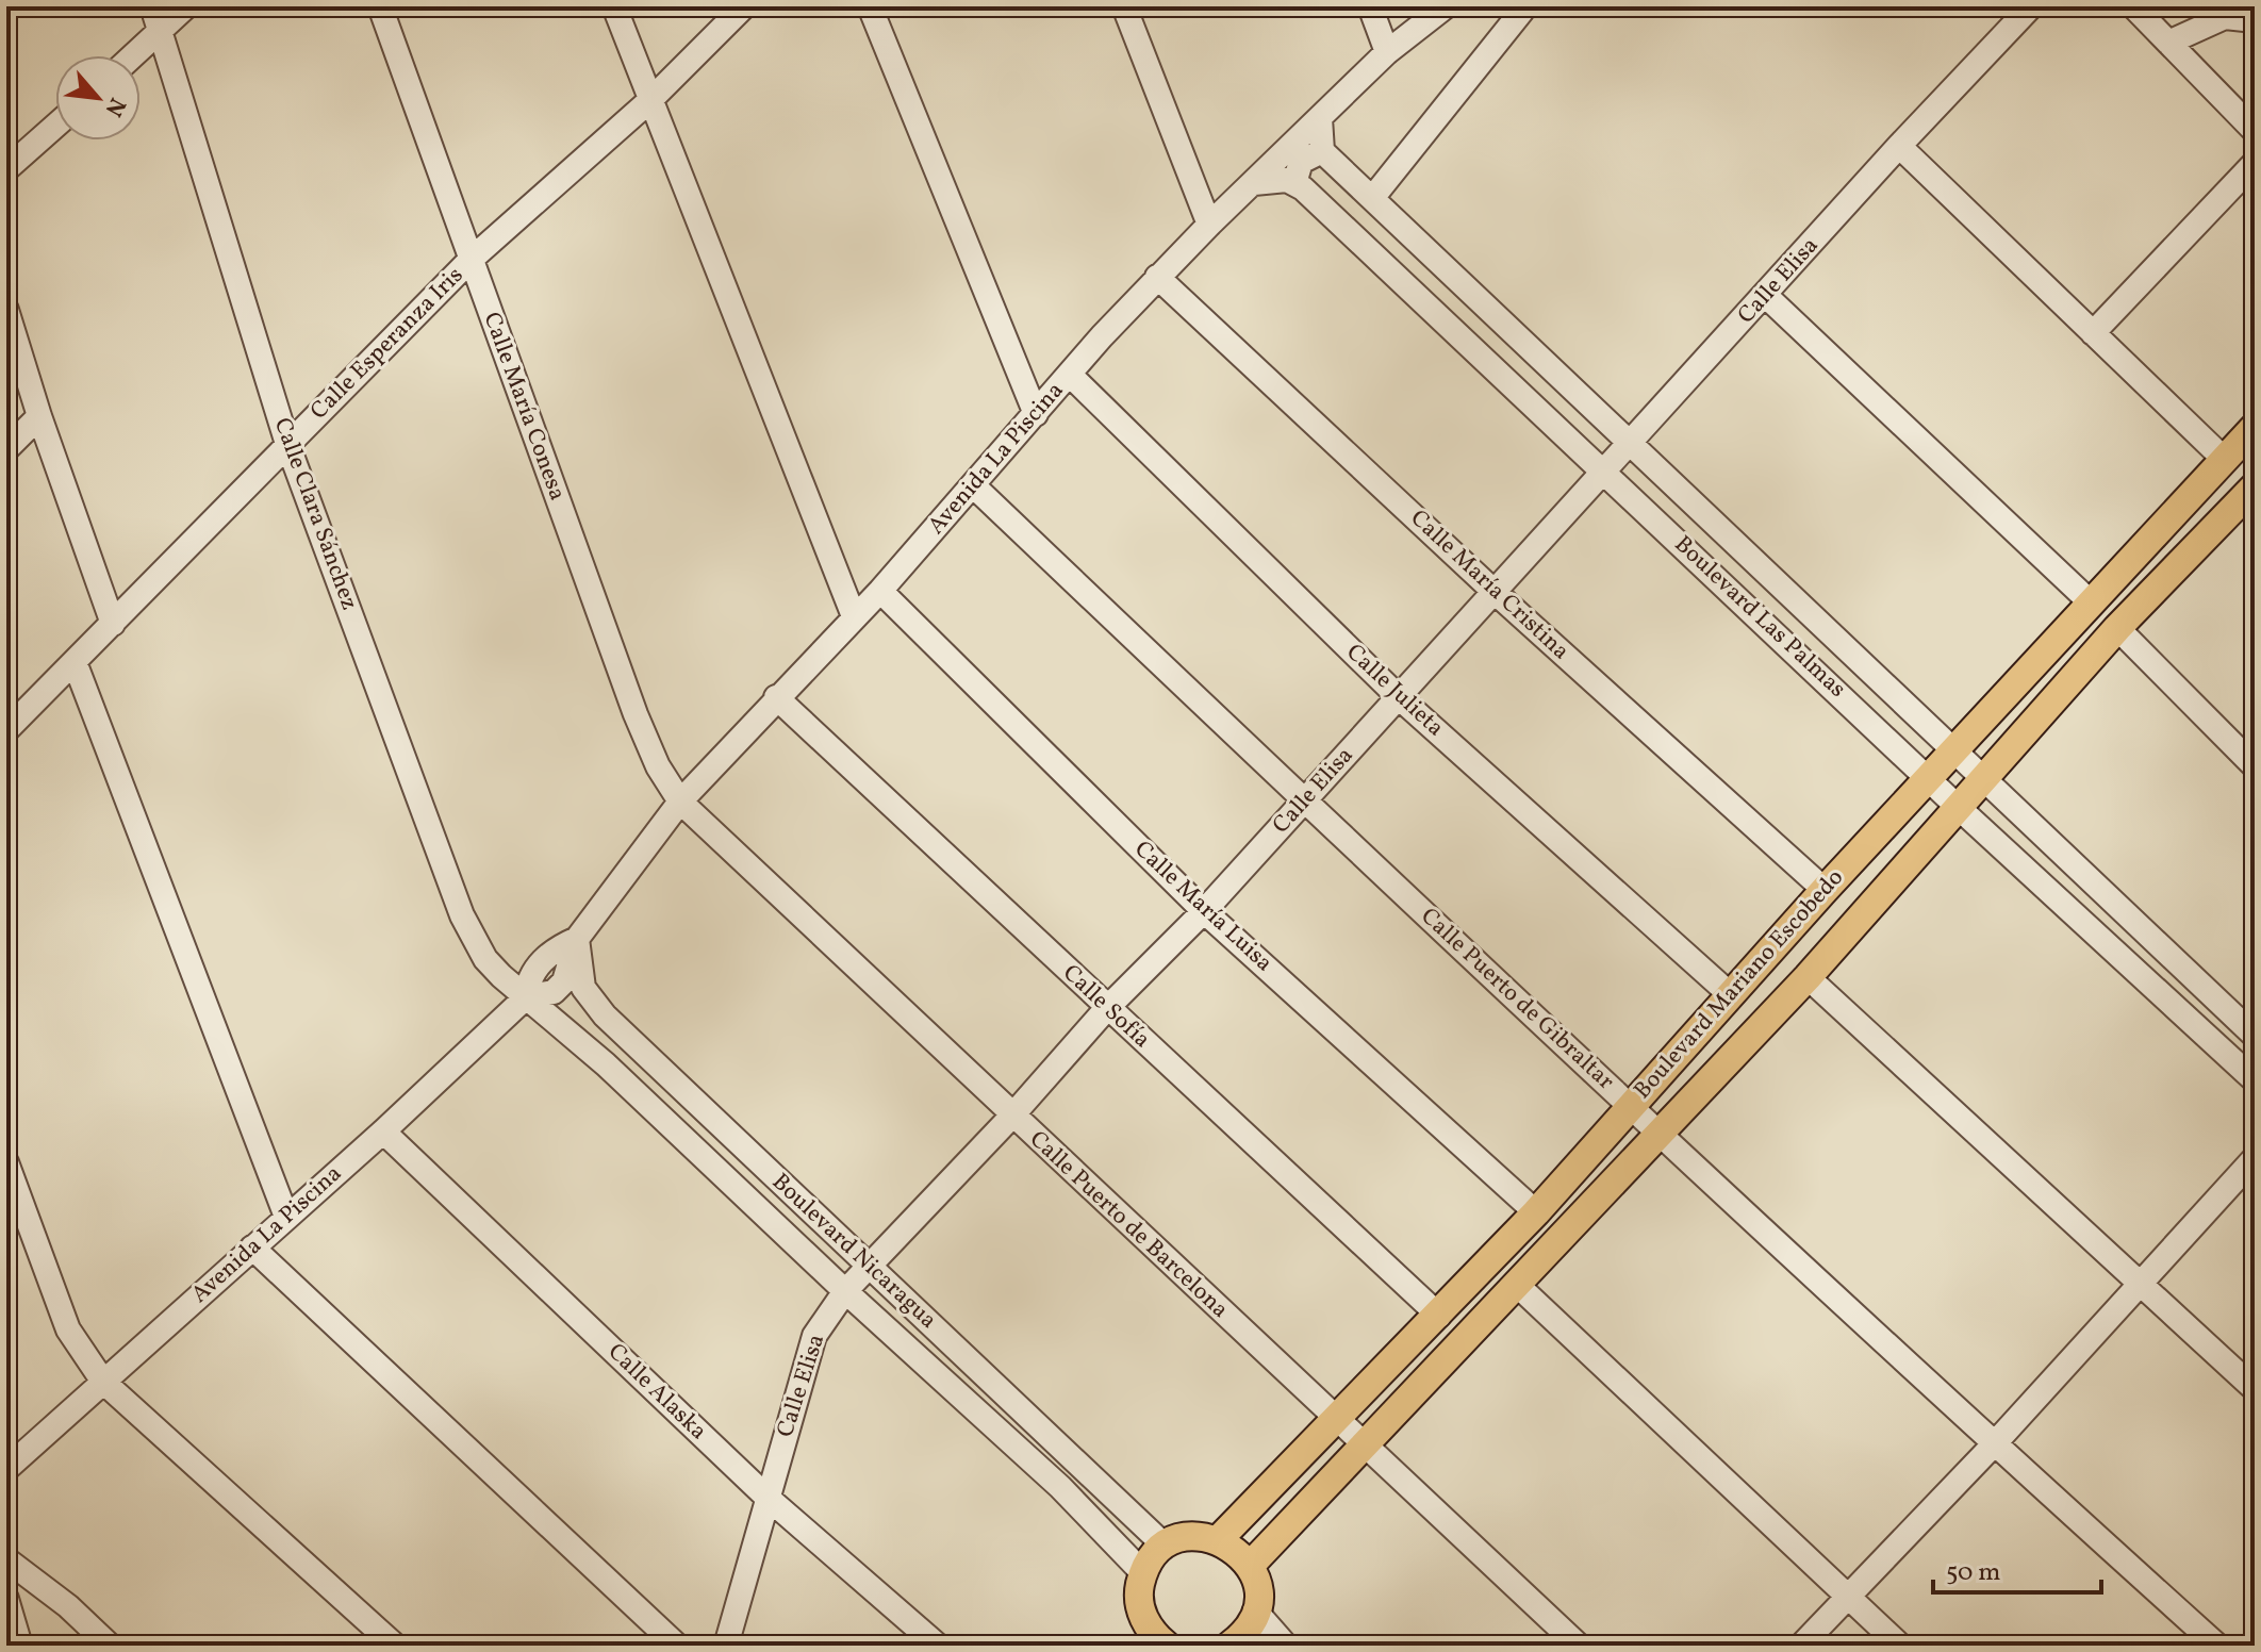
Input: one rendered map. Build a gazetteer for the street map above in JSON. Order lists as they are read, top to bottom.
{
  "streets": {
    "main road": ["Boulevard Mariano Escobedo"],
    "street": [
      "Calle Elisa",
      "Calle Esperanza Iris",
      "Calle María Conesa",
      "Avenida La Piscina",
      "Calle Clara Sánchez",
      "Calle María Cristina",
      "Boulevard Las Palmas",
      "Calle Julieta",
      "Calle María Luisa",
      "Calle Puerto de Gibraltar",
      "Calle Sofía",
      "Calle Puerto de Barcelona",
      "Boulevard Nicaragua",
      "Calle Alaska"
    ]
  },
  "crossings": [
    ["Calle Elisa", "Calle María Cristina"],
    ["Calle Elisa", "Boulevard Las Palmas"],
    ["Calle Elisa", "Calle Julieta"],
    ["Calle Elisa", "Calle María Luisa"],
    ["Calle Elisa", "Calle Puerto de Gibraltar"],
    ["Calle Elisa", "Calle Sofía"],
    ["Calle Elisa", "Calle Puerto de Barcelona"],
    ["Calle Elisa", "Boulevard Nicaragua"],
    ["Calle Elisa", "Calle Alaska"],
    ["Calle Esperanza Iris", "Calle María Conesa"],
    ["Calle Esperanza Iris", "Calle Clara Sánchez"],
    ["Calle María Conesa", "Avenida La Piscina"],
    ["Calle María Conesa", "Calle Puerto de Barcelona"],
    ["Avenida La Piscina", "Calle Clara Sánchez"],
    ["Avenida La Piscina", "Calle María Cristina"],
    ["Avenida La Piscina", "Calle Julieta"],
    ["Avenida La Piscina", "Calle María Luisa"],
    ["Avenida La Piscina", "Calle Puerto de Gibraltar"],
    ["Avenida La Piscina", "Calle Sofía"],
    ["Avenida La Piscina", "Calle Puerto de Barcelona"],
    ["Avenida La Piscina", "Boulevard Nicaragua"],
    ["Avenida La Piscina", "Calle Alaska"],
    ["Calle Clara Sánchez", "Boulevard Nicaragua"],
    ["Calle María Cristina", "Boulevard Mariano Escobedo"],
    ["Boulevard Las Palmas", "Boulevard Mariano Escobedo"],
    ["Calle Julieta", "Boulevard Mariano Escobedo"],
    ["Calle María Luisa", "Boulevard Mariano Escobedo"],
    ["Boulevard Mariano Escobedo", "Calle Puerto de Gibraltar"],
    ["Boulevard Mariano Escobedo", "Calle Sofía"],
    ["Boulevard Mariano Escobedo", "Calle Puerto de Barcelona"]
  ],
  "scale_bar": "50 m",
  "north": "bottom right"
}
